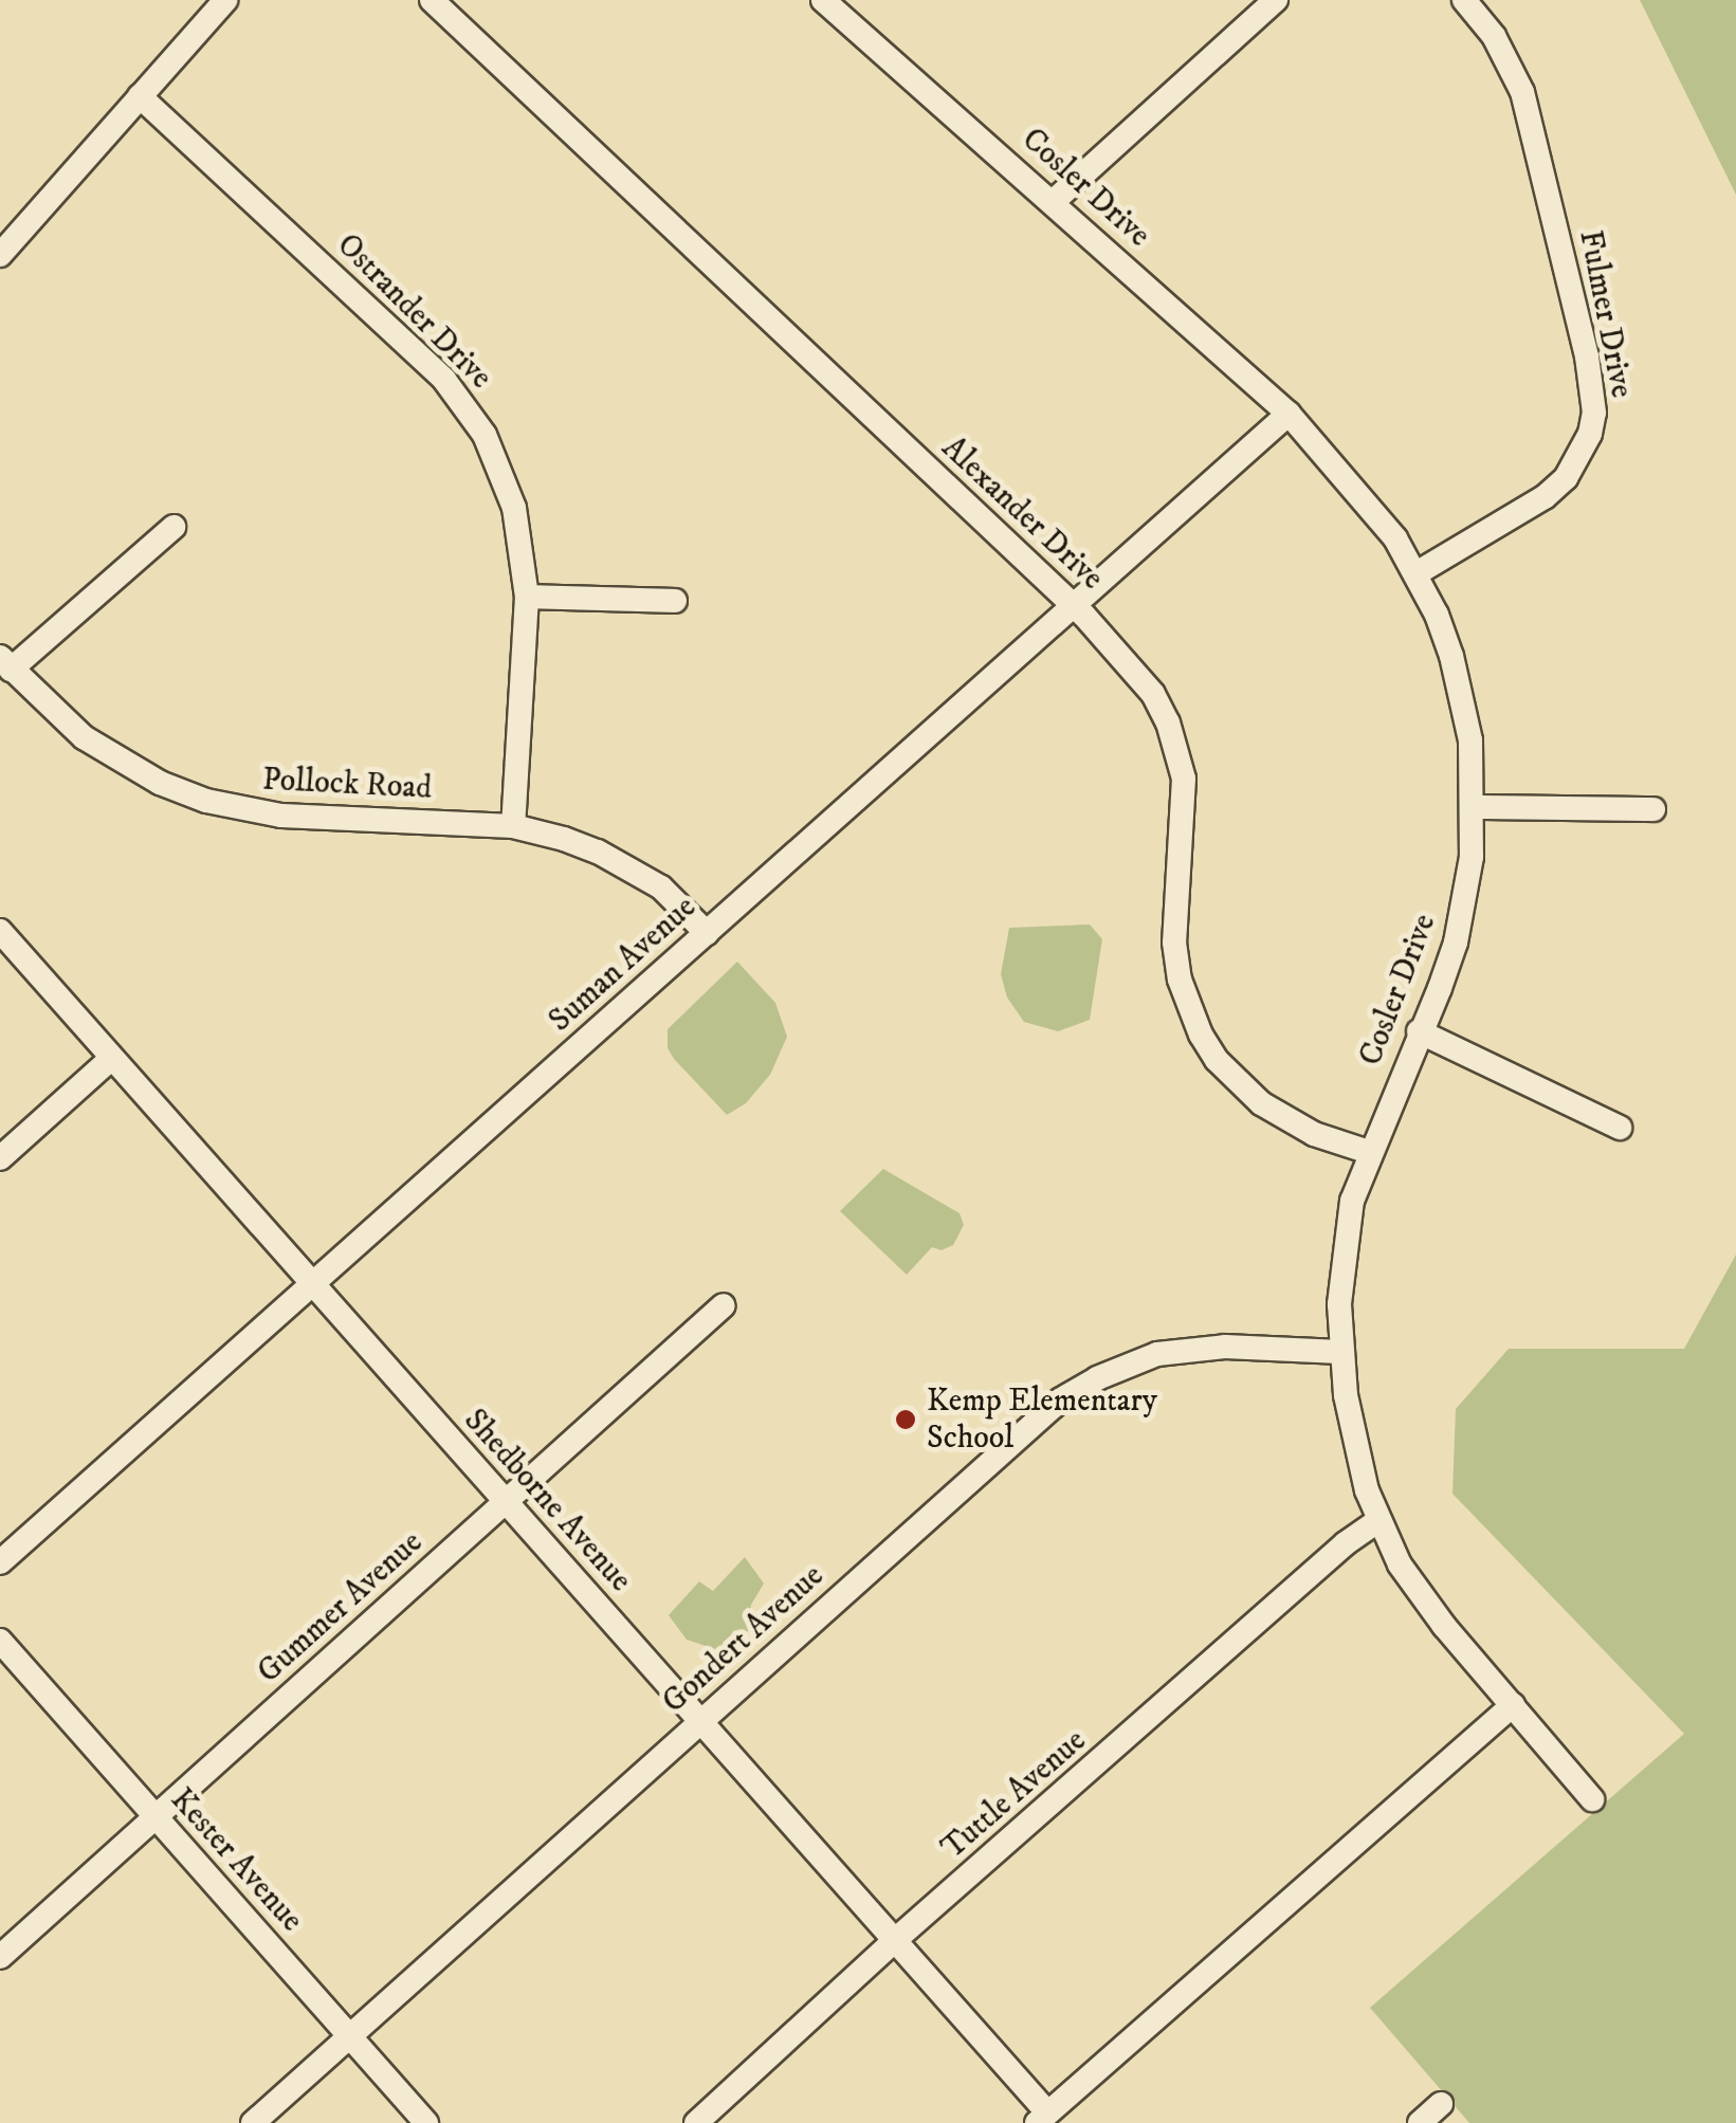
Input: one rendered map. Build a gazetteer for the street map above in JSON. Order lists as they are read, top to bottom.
{
  "streets": {
    "street": [
      "Cosler Drive",
      "Ostrander Drive",
      "Fulmer Drive",
      "Alexander Drive",
      "Pollock Road",
      "Suman Avenue",
      "Shedborne Avenue",
      "Gummer Avenue",
      "Gondert Avenue",
      "Tuttle Avenue",
      "Kester Avenue"
    ]
  },
  "crossings": [
    ["Cosler Drive", "Fulmer Drive"],
    ["Cosler Drive", "Alexander Drive"],
    ["Cosler Drive", "Suman Avenue"],
    ["Cosler Drive", "Gondert Avenue"],
    ["Cosler Drive", "Tuttle Avenue"],
    ["Ostrander Drive", "Pollock Road"],
    ["Alexander Drive", "Suman Avenue"],
    ["Pollock Road", "Suman Avenue"],
    ["Suman Avenue", "Shedborne Avenue"],
    ["Shedborne Avenue", "Gummer Avenue"],
    ["Shedborne Avenue", "Gondert Avenue"],
    ["Shedborne Avenue", "Tuttle Avenue"],
    ["Gummer Avenue", "Kester Avenue"],
    ["Gondert Avenue", "Kester Avenue"]
  ],
  "places": ["Kemp Elementary School"]
}
